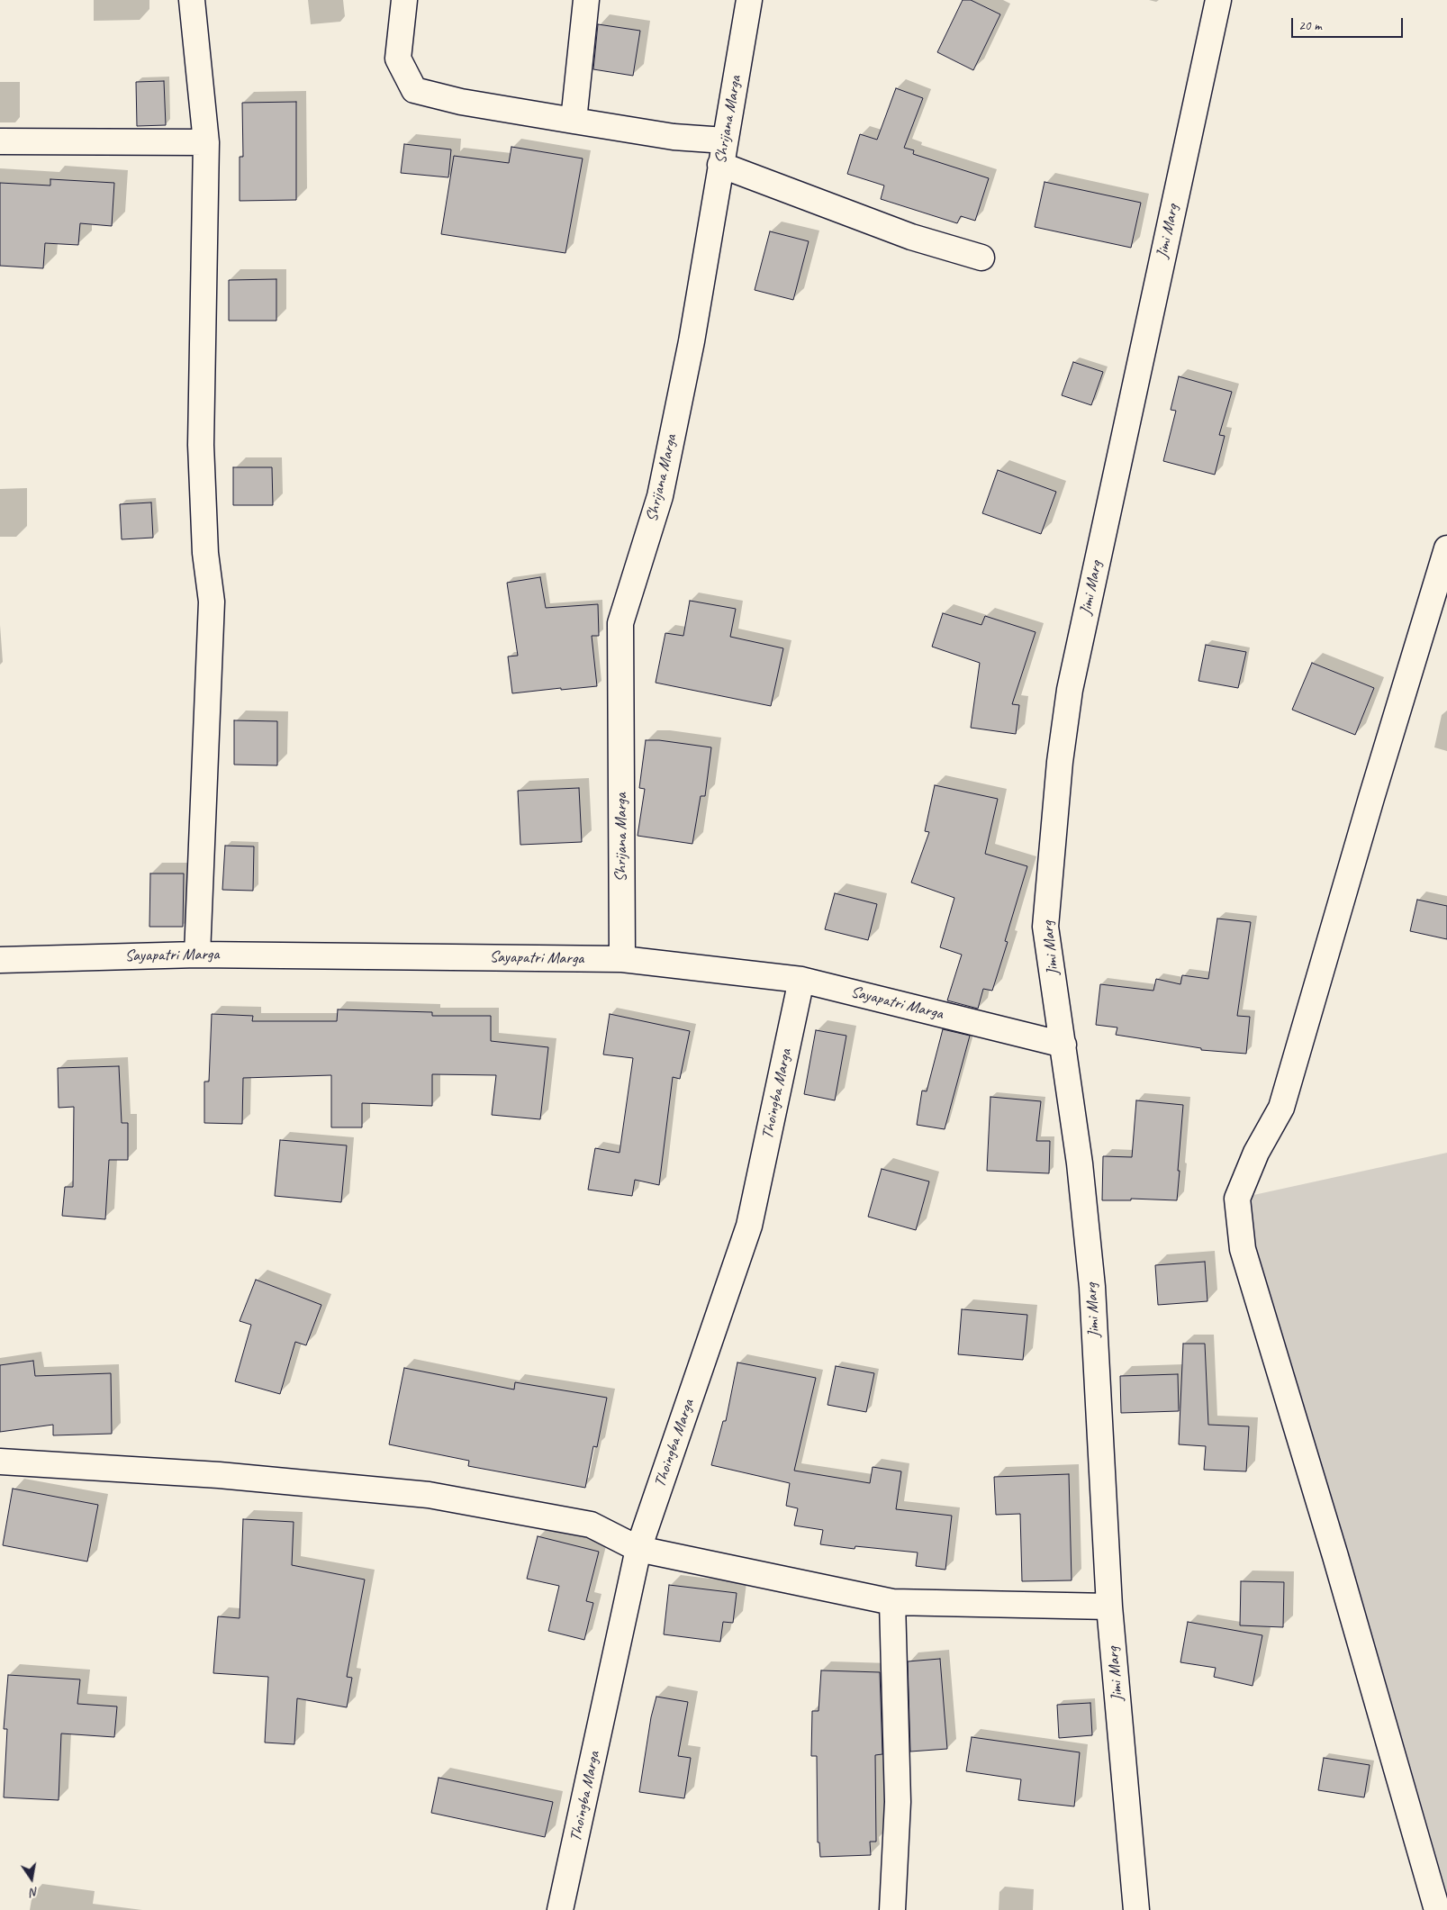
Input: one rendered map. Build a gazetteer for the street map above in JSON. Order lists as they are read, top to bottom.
{
  "streets": {
    "street": [
      "Shrijana Marga",
      "Jimi Marg",
      "Sayapatri Marga",
      "Thoingba Marga"
    ]
  },
  "crossings": [
    ["Shrijana Marga", "Sayapatri Marga"],
    ["Jimi Marg", "Sayapatri Marga"],
    ["Sayapatri Marga", "Thoingba Marga"]
  ],
  "scale_bar": "20 m",
  "north": "bottom"
}
